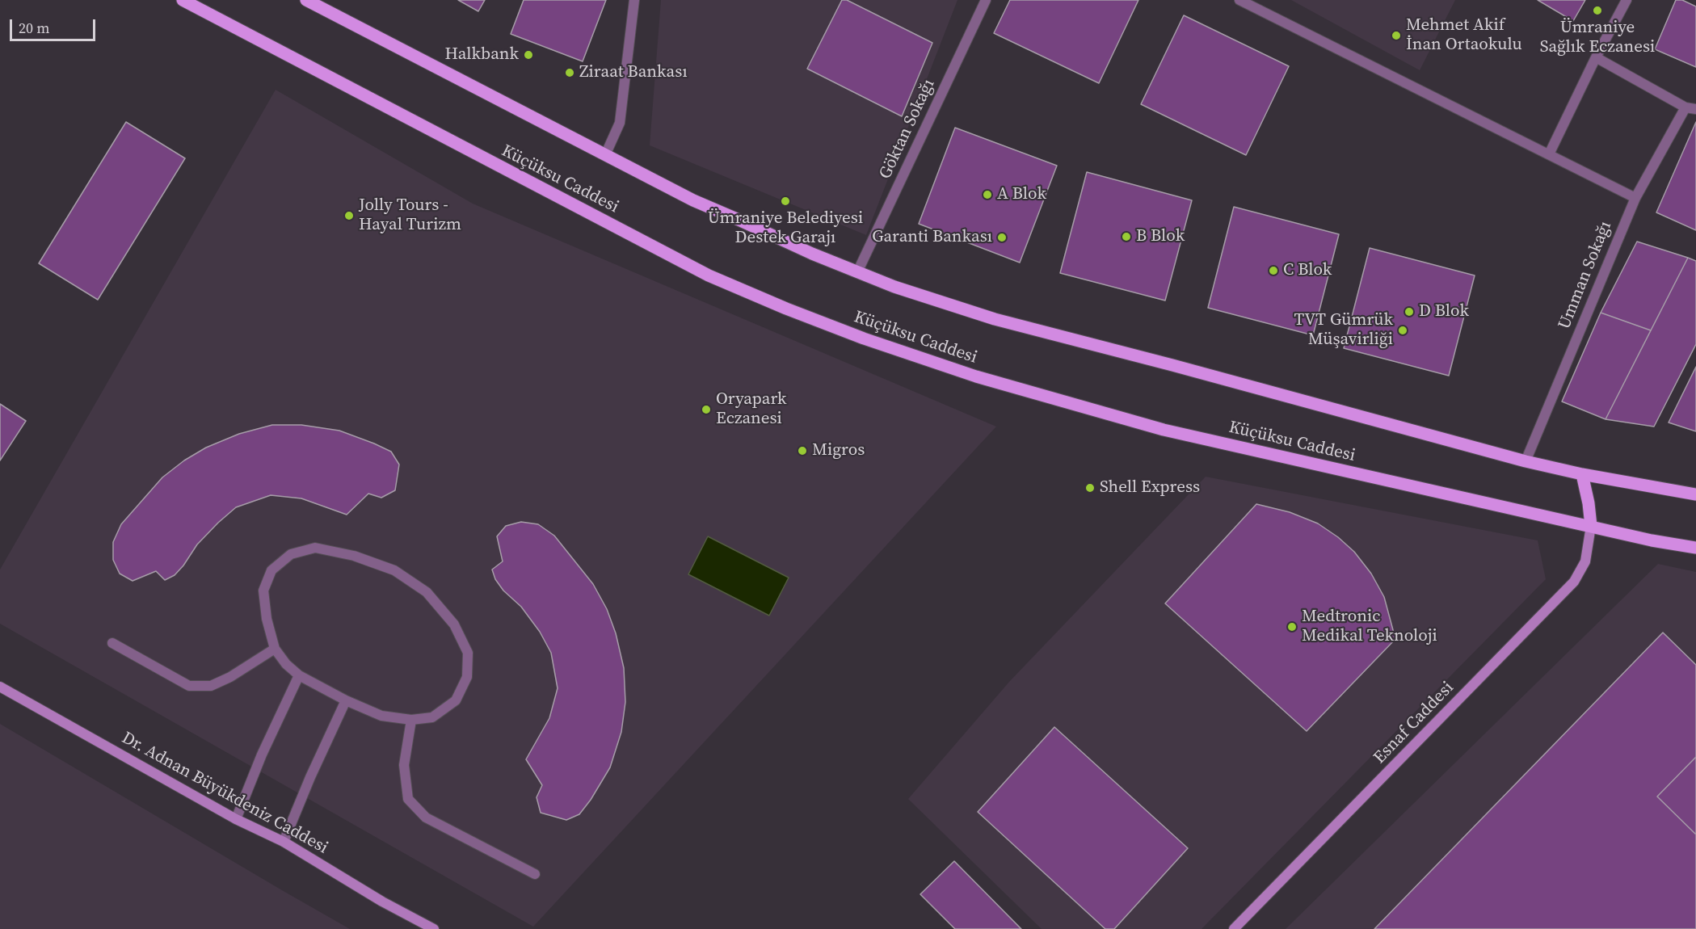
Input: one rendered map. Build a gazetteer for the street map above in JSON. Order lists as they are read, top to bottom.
{
  "streets": {
    "main road": ["Küçüksu Caddesi", "Esnaf Caddesi", "Dr. Adnan Büyükdeniz Caddesi"],
    "street": ["Göktan Sokağı", "Umman Sokağı"]
  },
  "crossings": [
    ["Küçüksu Caddesi", "Esnaf Caddesi"]
  ],
  "places": [
    "Ümraniye Sağlık Eczanesi",
    "Mehmet Akif İnan Ortaokulu",
    "Halkbank",
    "Ziraat Bankası",
    "A Blok",
    "Ümraniye Belediyesi Destek Garajı",
    "Jolly Tours - Hayal Turizm",
    "B Blok",
    "Garanti Bankası",
    "C Blok",
    "D Blok",
    "TVT Gümrük Müşavirliği",
    "Oryapark Eczanesi",
    "Migros",
    "Shell Express",
    "Medtronic Medikal Teknoloji"
  ],
  "scale_bar": "20 m"
}
